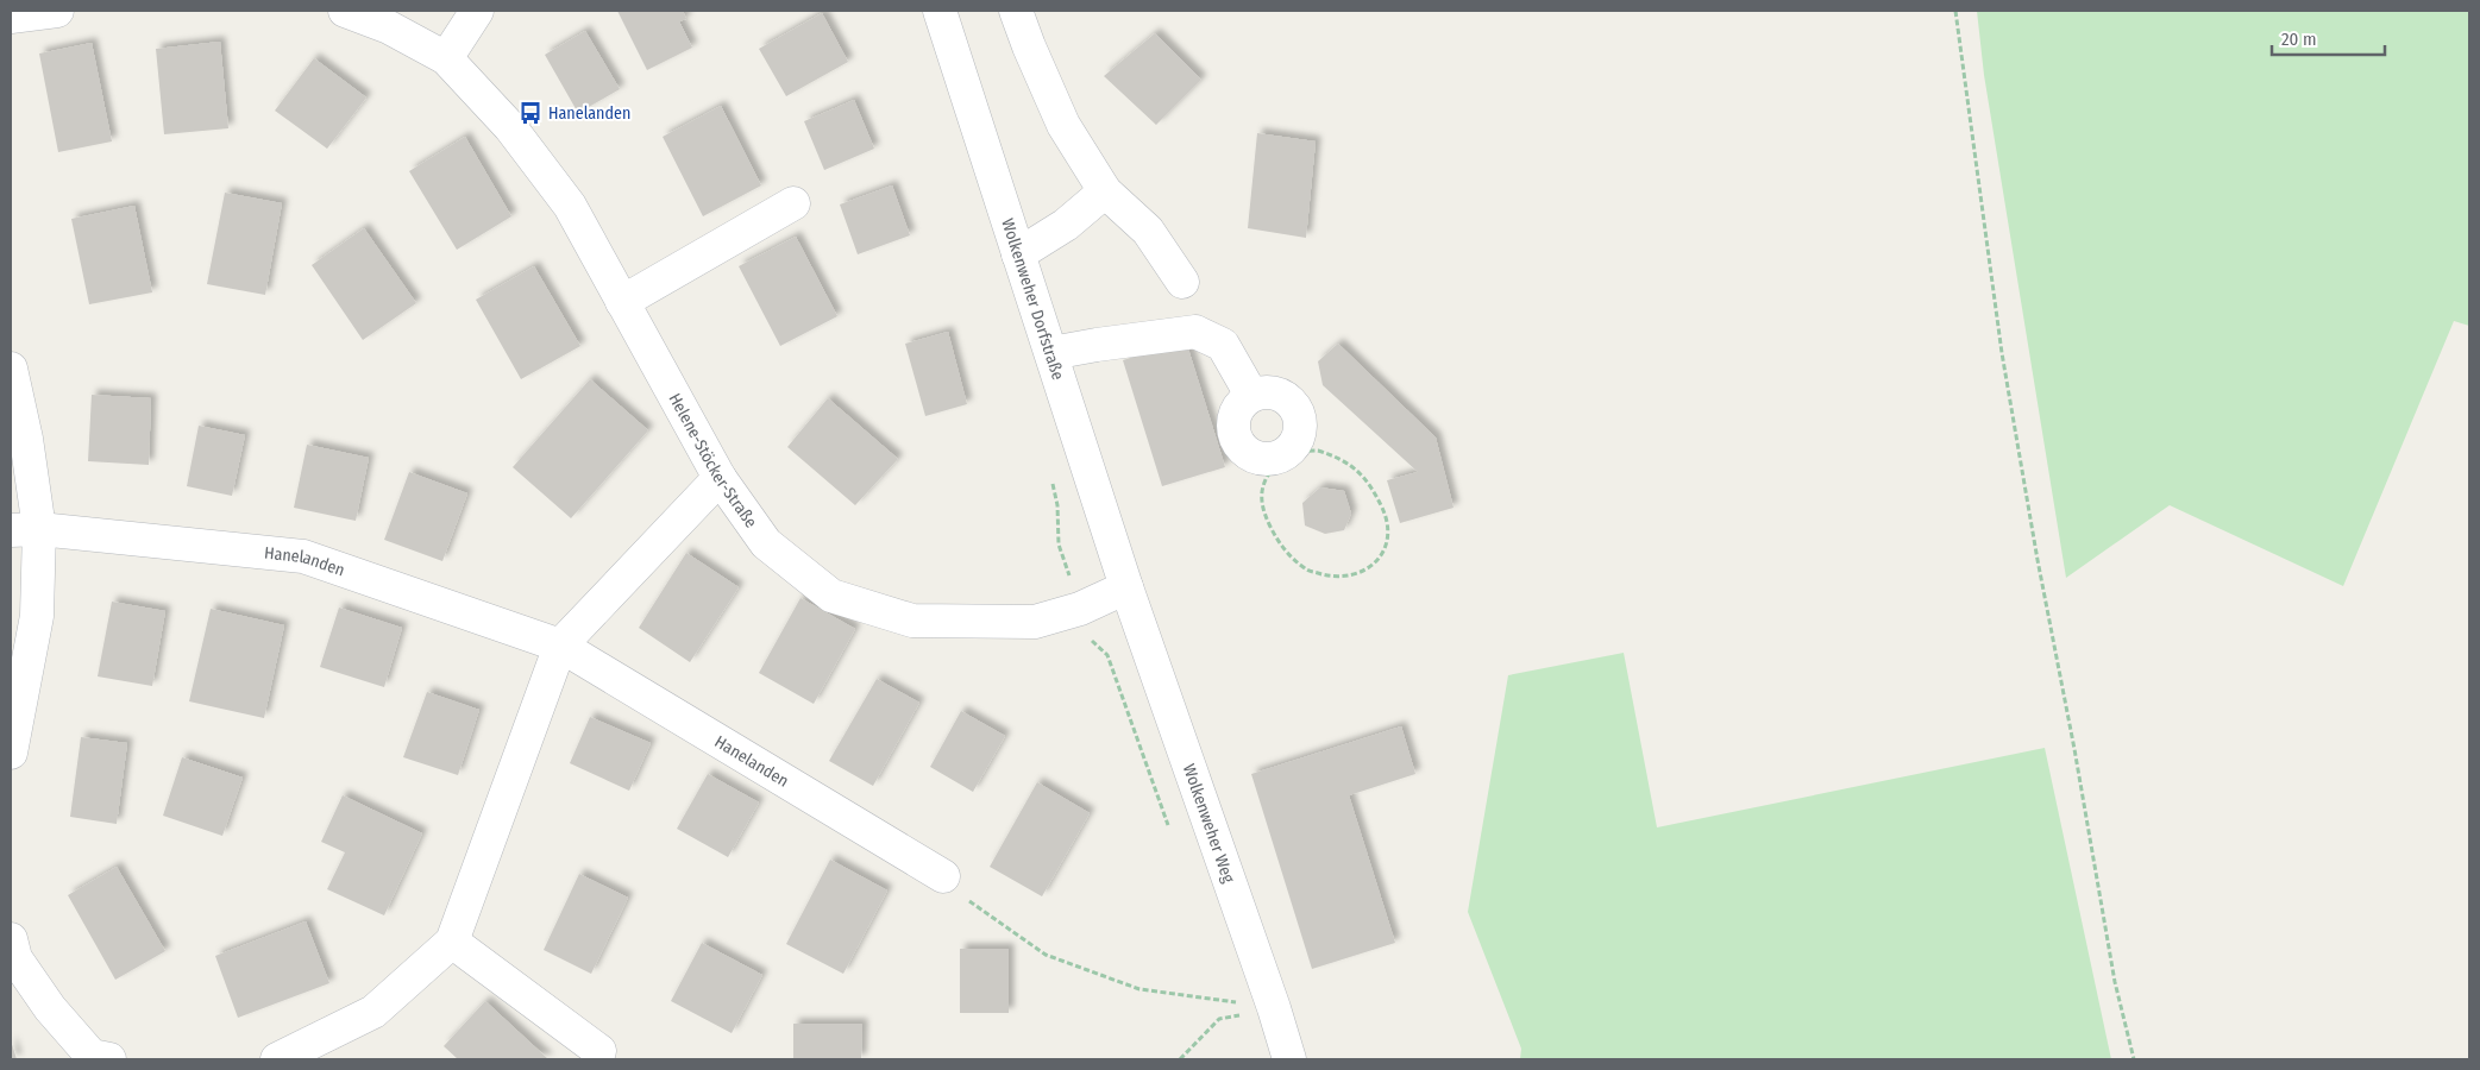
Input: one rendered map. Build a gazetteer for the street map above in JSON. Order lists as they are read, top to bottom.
{
  "streets": {
    "street": [
      "Wolkenweher Dorfstraße",
      "Helene-Stöcker-Straße",
      "Hanelanden",
      "Wolkenweher Weg"
    ]
  },
  "crossings": [
    ["Wolkenweher Dorfstraße", "Helene-Stöcker-Straße"],
    ["Wolkenweher Dorfstraße", "Wolkenweher Weg"],
    ["Helene-Stöcker-Straße", "Wolkenweher Weg"]
  ],
  "places": {
    "bus stop": ["Hanelanden"]
  },
  "scale_bar": "20 m"
}
